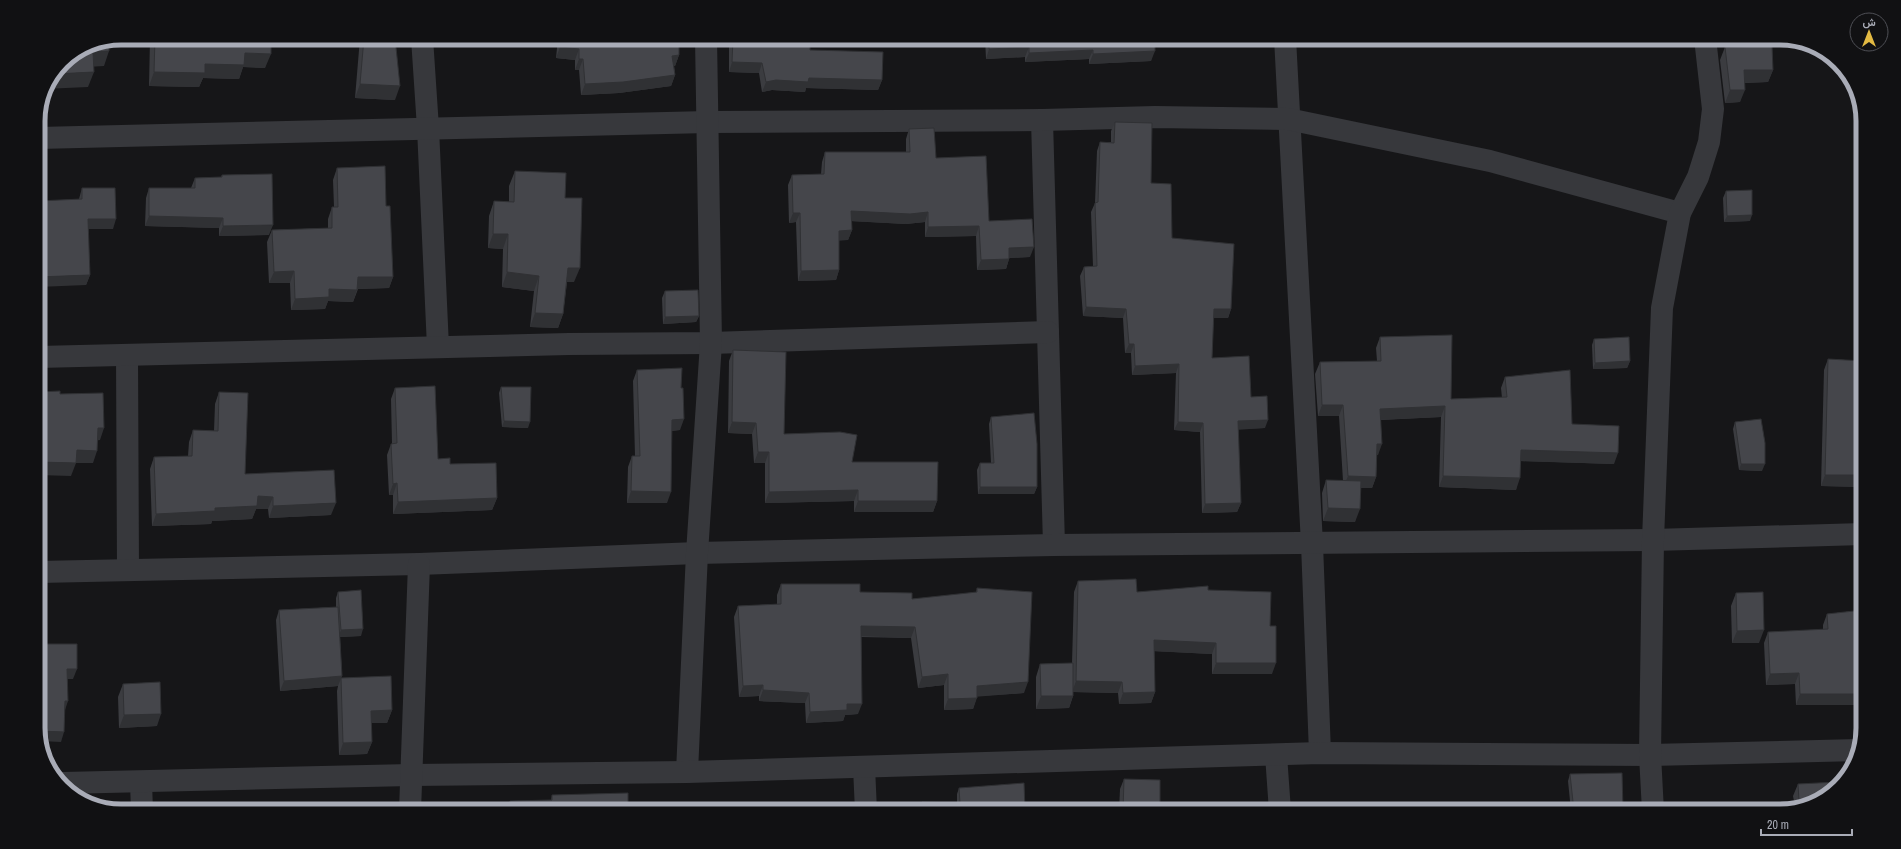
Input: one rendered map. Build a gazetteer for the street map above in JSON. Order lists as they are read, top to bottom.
{
  "scale_bar": "20 m",
  "north": "top"
}
